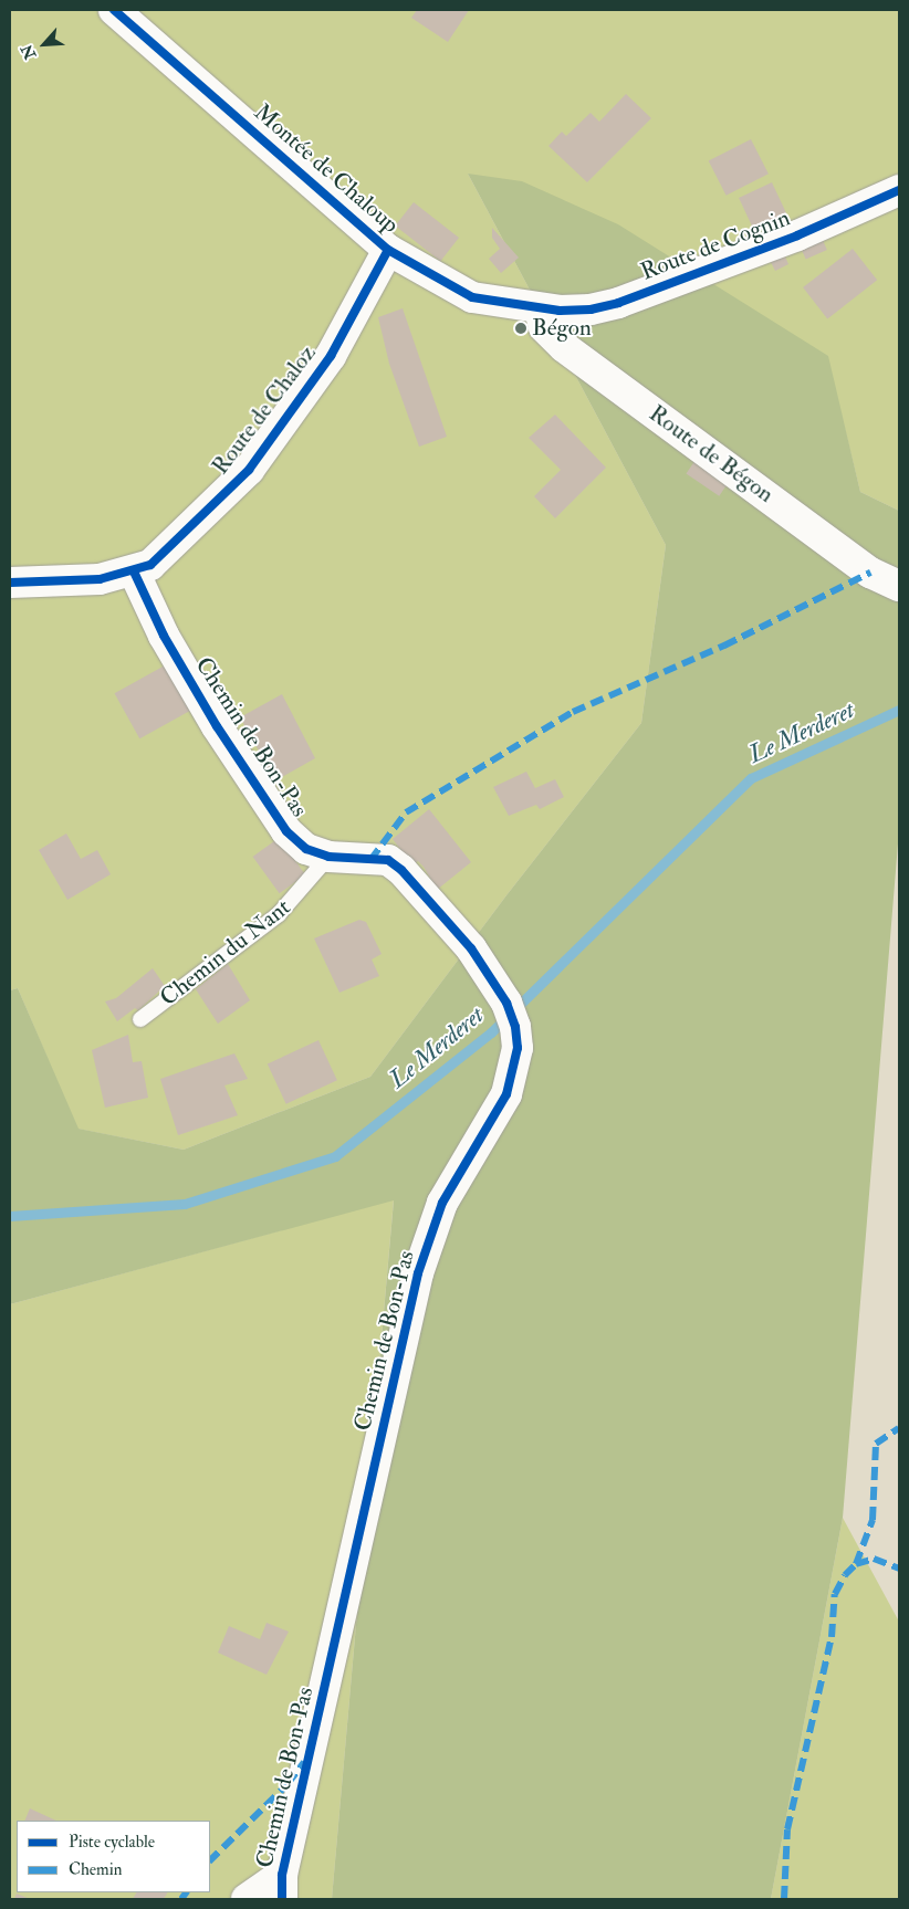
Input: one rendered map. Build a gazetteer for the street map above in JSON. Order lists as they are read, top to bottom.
{
  "streets": {
    "street": [
      "Montée de Chaloup",
      "Route de Cognin",
      "Route de Chaloz",
      "Route de Bégon",
      "Chemin de Bon-Pas"
    ],
    "lane": ["Chemin du Nant"]
  },
  "crossings": [
    ["Montée de Chaloup", "Route de Cognin"],
    ["Montée de Chaloup", "Route de Chaloz"],
    ["Montée de Chaloup", "Route de Bégon"],
    ["Route de Cognin", "Route de Bégon"],
    ["Route de Chaloz", "Chemin de Bon-Pas"],
    ["Chemin de Bon-Pas", "Chemin du Nant"]
  ],
  "water": ["Le Merderet"],
  "places": ["Bégon"],
  "legend": ["Piste cyclable", "Chemin"],
  "north": "bottom left"
}
